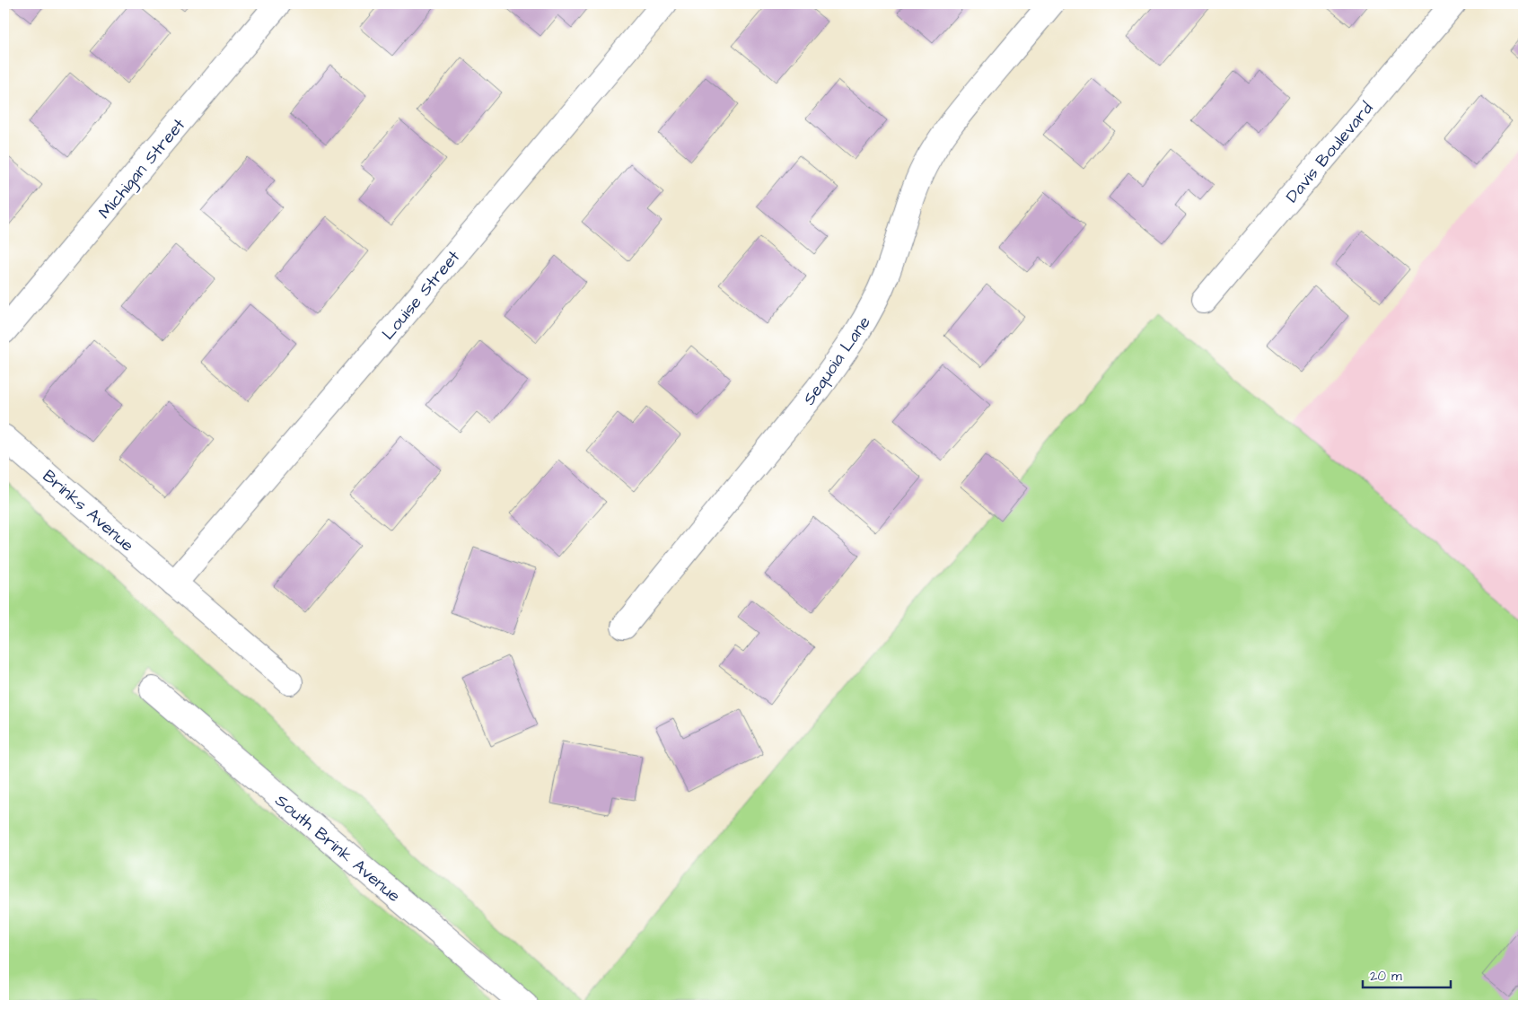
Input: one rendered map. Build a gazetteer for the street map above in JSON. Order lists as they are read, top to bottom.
{
  "streets": {
    "street": [
      "Davis Boulevard",
      "Michigan Street",
      "Louise Street",
      "Sequoia Lane",
      "Brinks Avenue",
      "South Brink Avenue"
    ]
  },
  "crossings": [
    ["Louise Street", "Brinks Avenue"]
  ],
  "scale_bar": "20 m"
}
